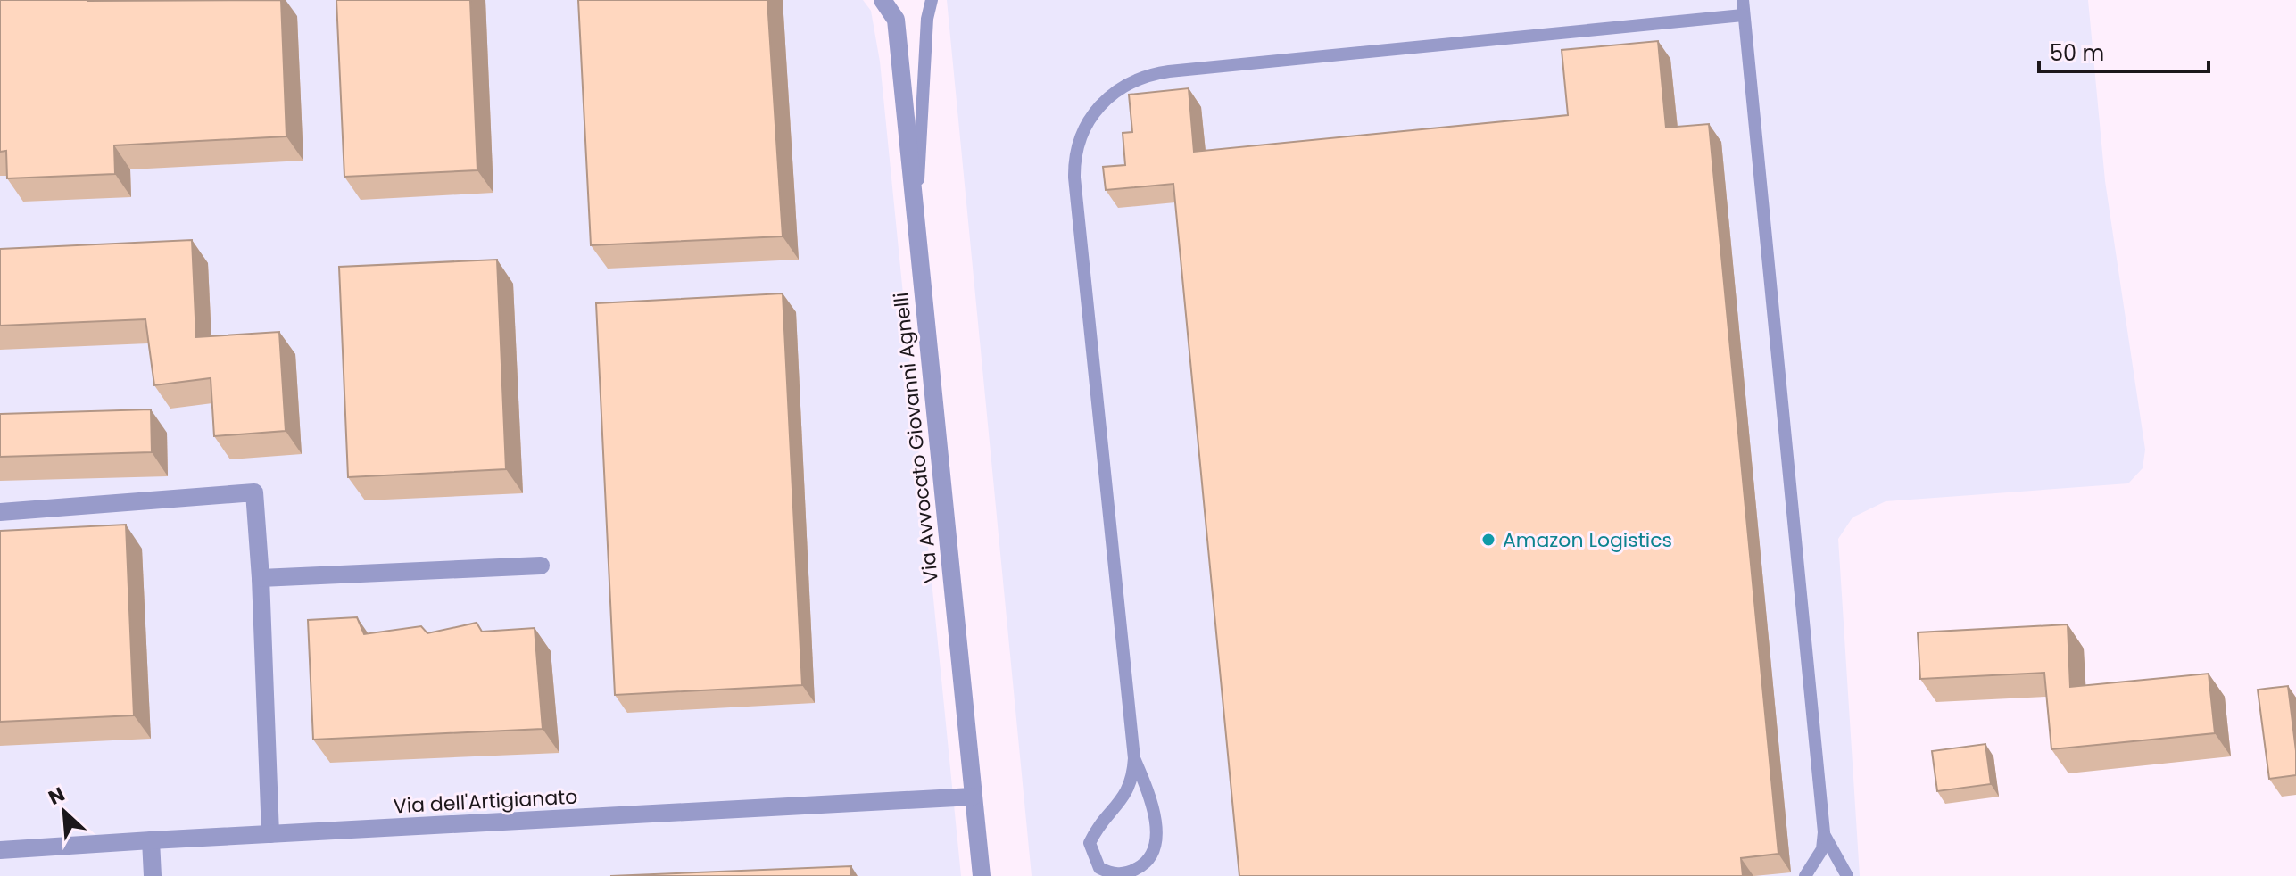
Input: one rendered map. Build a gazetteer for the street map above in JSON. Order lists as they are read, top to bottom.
{
  "streets": {
    "street": ["Via Avvocato Giovanni Agnelli", "Via dell'Artigianato"]
  },
  "crossings": [
    ["Via Avvocato Giovanni Agnelli", "Via dell'Artigianato"]
  ],
  "places": ["Amazon Logistics"],
  "scale_bar": "50 m",
  "north": "top left"
}
